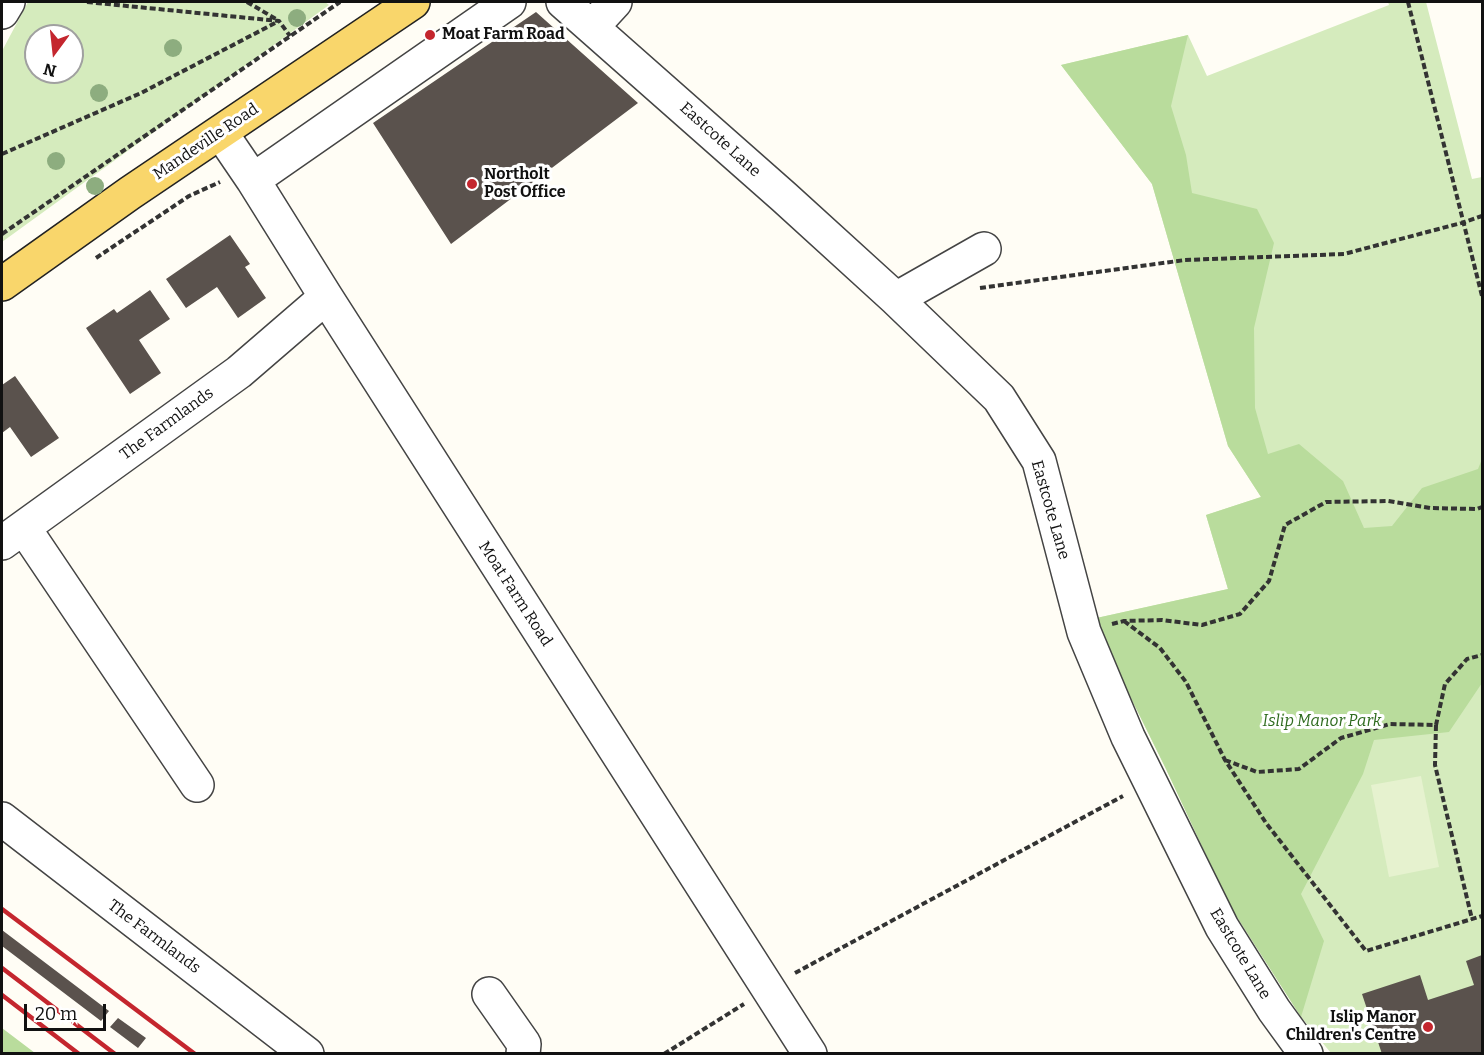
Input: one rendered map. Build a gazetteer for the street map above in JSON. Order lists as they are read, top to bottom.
{
  "streets": {
    "main road": ["Mandeville Road"],
    "street": ["Eastcote Lane", "The Farmlands", "Moat Farm Road"]
  },
  "crossings": [
    ["Mandeville Road", "Moat Farm Road"],
    ["The Farmlands", "Moat Farm Road"]
  ],
  "parks": ["Islip Manor Park"],
  "places": ["Moat Farm Road", "Northolt Post Office", "Islip Manor Children's Centre"],
  "scale_bar": "20 m",
  "north": "bottom"
}
